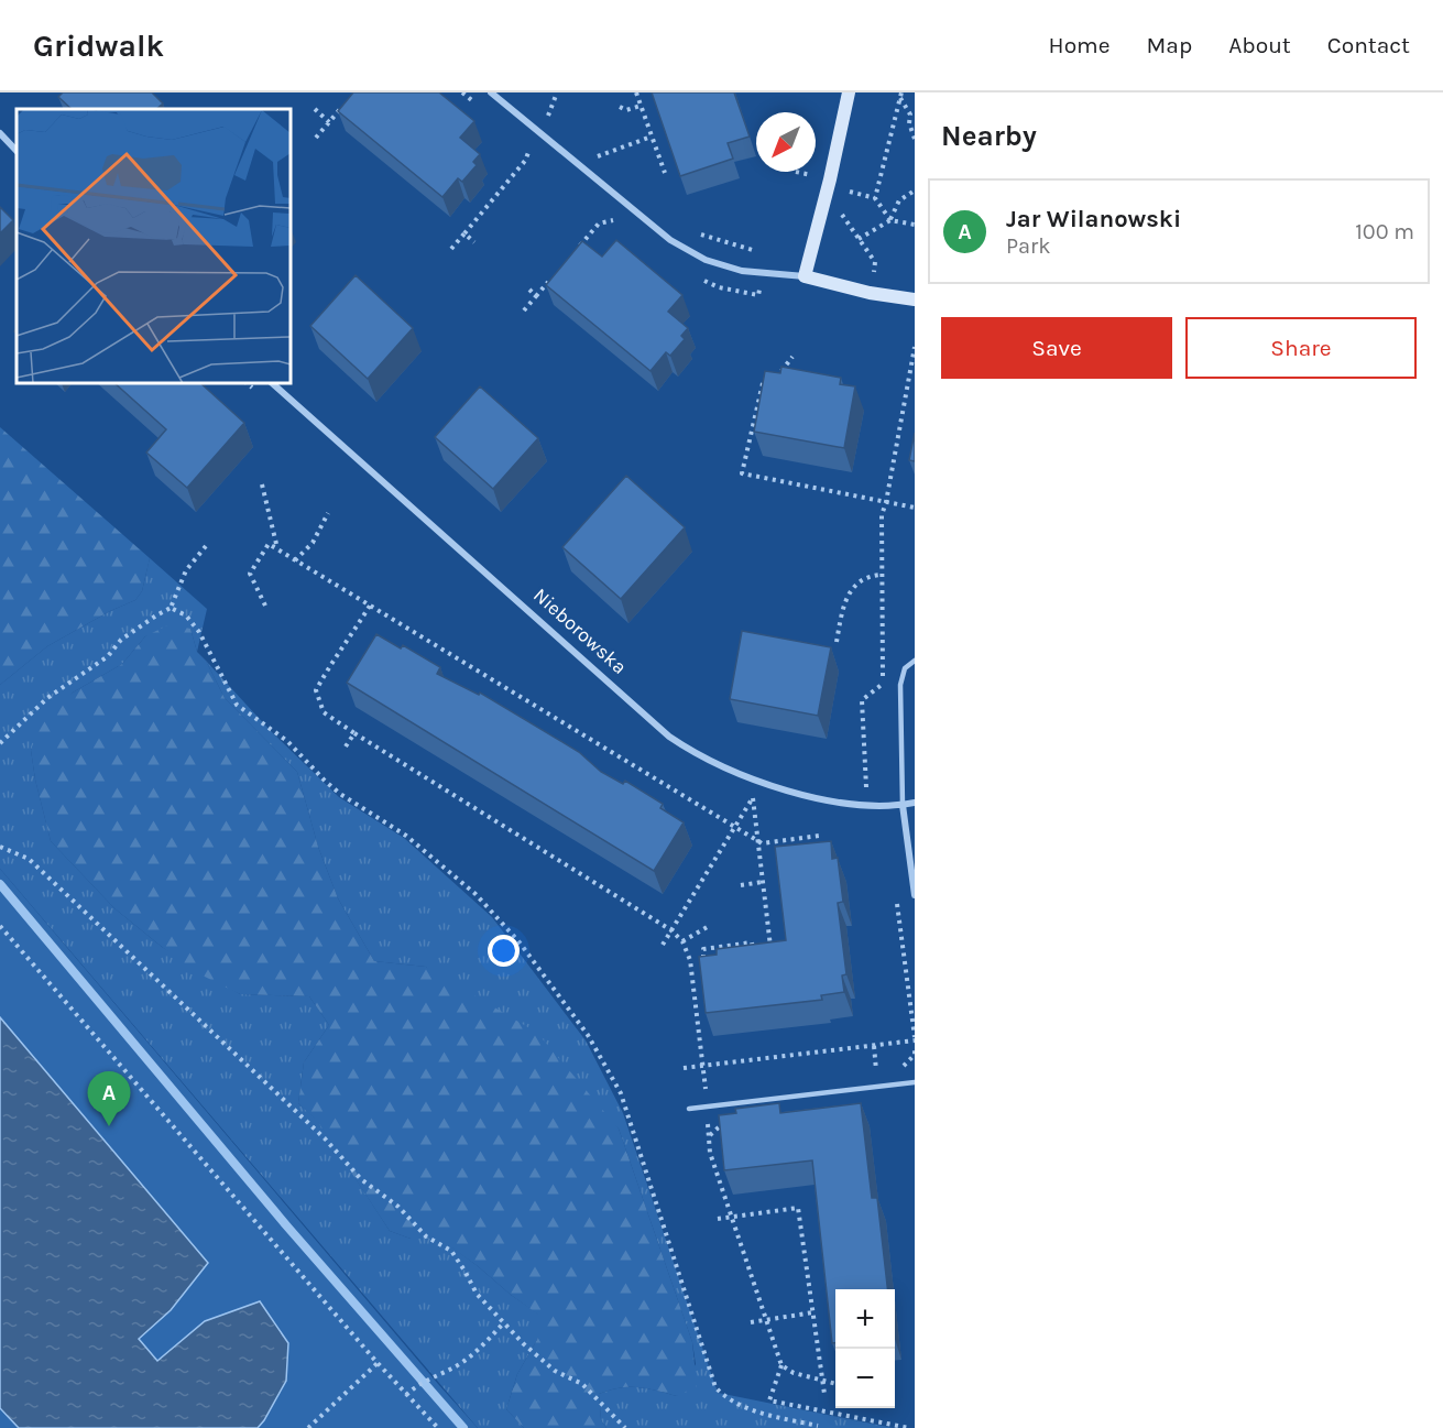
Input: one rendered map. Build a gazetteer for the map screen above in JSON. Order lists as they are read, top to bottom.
{
  "streets": {
    "street": ["Nieborowska"]
  },
  "north": "bottom left",
  "page": {
    "header": "Gridwalk",
    "nav": [
      "Home",
      "Map",
      "About",
      "Contact"
    ],
    "heading": "Nearby",
    "list": [
      {
        "mark": "A",
        "name": "Jar Wilanowski",
        "note": "Park",
        "value": "100 m"
      }
    ],
    "buttons": ["Save", "Share"],
    "pins": "A",
    "map_buttons": ["+", "−"]
  }
}
